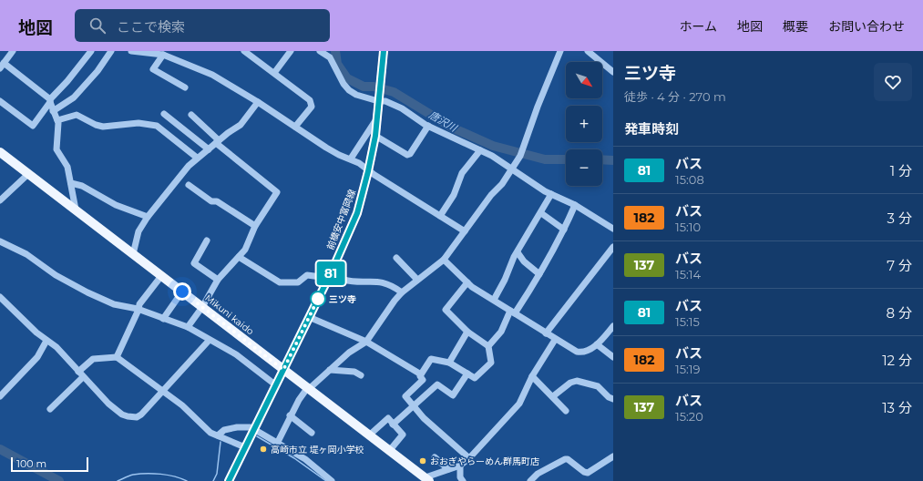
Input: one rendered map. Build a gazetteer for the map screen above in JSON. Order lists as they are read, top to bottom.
{
  "streets": {
    "main road": ["前橋安中富岡線", "Mikuni kaido"]
  },
  "crossings": [
    ["前橋安中富岡線", "Mikuni kaido"]
  ],
  "water": ["唐沢川"],
  "places": ["三ツ寺", "高崎市立 堤ヶ岡小学校", "おおぎやらーめん群馬町店"],
  "lines": ["bus line 81"],
  "scale_bar": "100 m",
  "north": "bottom right",
  "page": {
    "header": "地図",
    "search": "ここで検索",
    "nav": [
      "ホーム",
      "地図",
      "概要",
      "お問い合わせ"
    ],
    "on_map": "81",
    "heading": [
      ["三ツ寺", "徒歩 · 4 分 · 270 m"],
      "発車時刻"
    ],
    "map_buttons": ["+", "−"],
    "list": [
      {
        "mark": "81",
        "name": "バス",
        "note": "15:08",
        "value": "1 分"
      },
      {
        "mark": "182",
        "name": "バス",
        "note": "15:10",
        "value": "3 分"
      },
      {
        "mark": "137",
        "name": "バス",
        "note": "15:14",
        "value": "7 分"
      },
      {
        "mark": "81",
        "name": "バス",
        "note": "15:15",
        "value": "8 分"
      },
      {
        "mark": "182",
        "name": "バス",
        "note": "15:19",
        "value": "12 分"
      },
      {
        "mark": "137",
        "name": "バス",
        "note": "15:20",
        "value": "13 分"
      }
    ],
    "scale": "100 m"
  }
}
